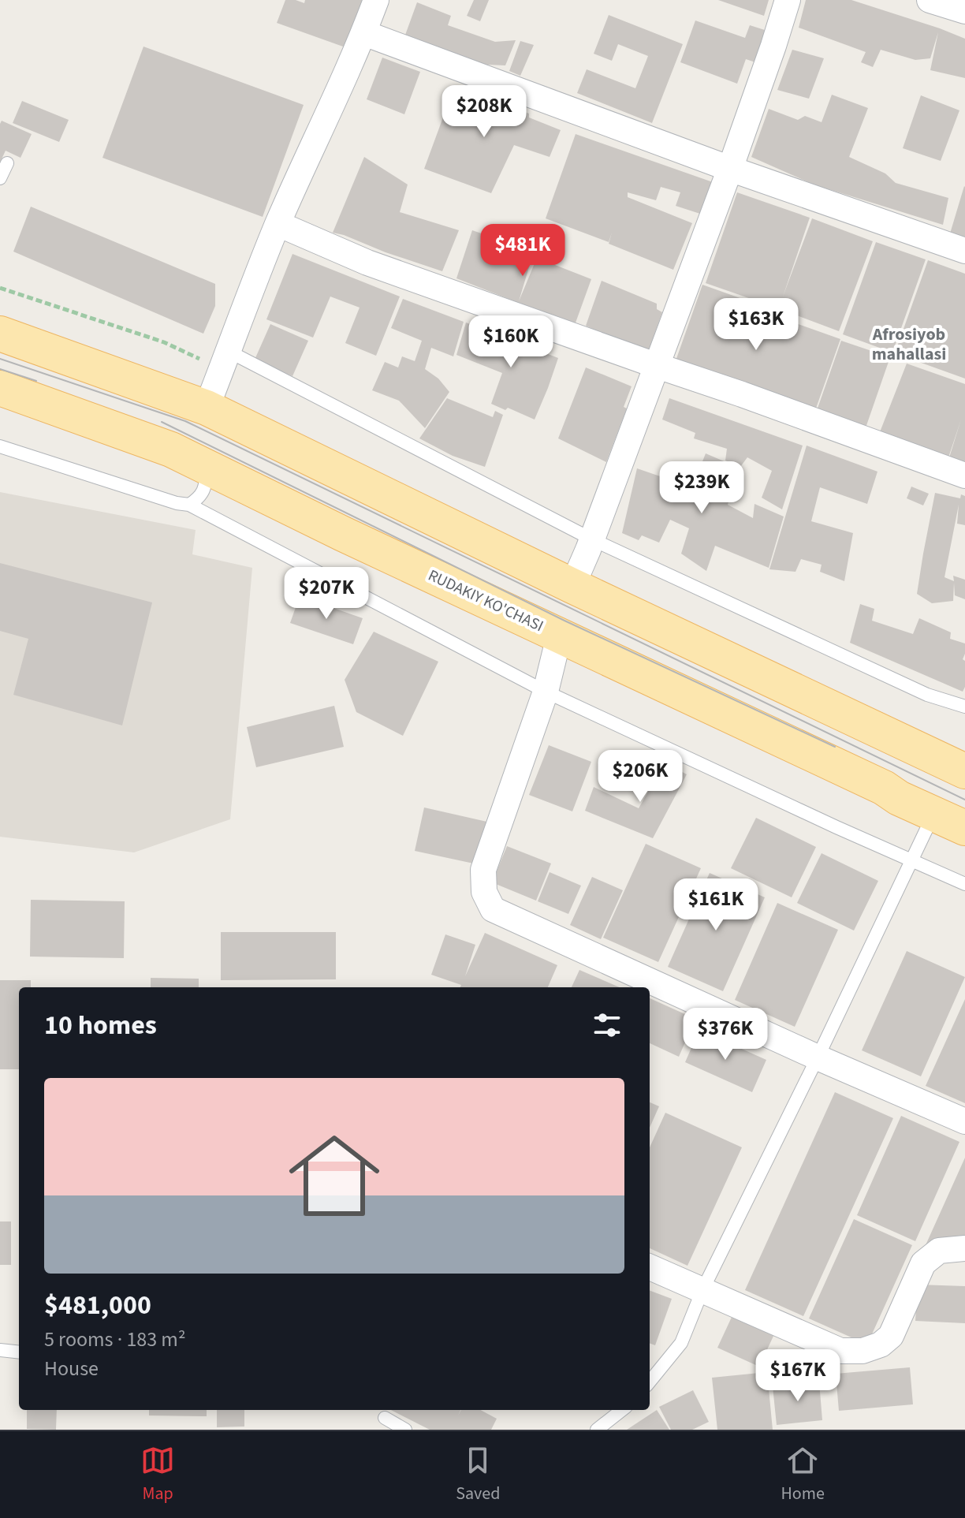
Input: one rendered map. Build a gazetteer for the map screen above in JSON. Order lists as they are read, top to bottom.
{
  "streets": {
    "main road": ["RUDAKIY KO'CHASI"]
  },
  "districts": ["Afrosiyob mahallasi"],
  "page": {
    "price": [
      "$208K",
      "$481K",
      "$163K",
      "$160K",
      "$239K",
      "$207K",
      "$206K",
      "$161K",
      "$376K",
      "$167K"
    ],
    "heading": "10 homes",
    "list": [
      {
        "name": "$481,000",
        "note": "5 rooms · 183 m² · House"
      }
    ],
    "tabs": ["Map", "Saved", "Home"]
  }
}
